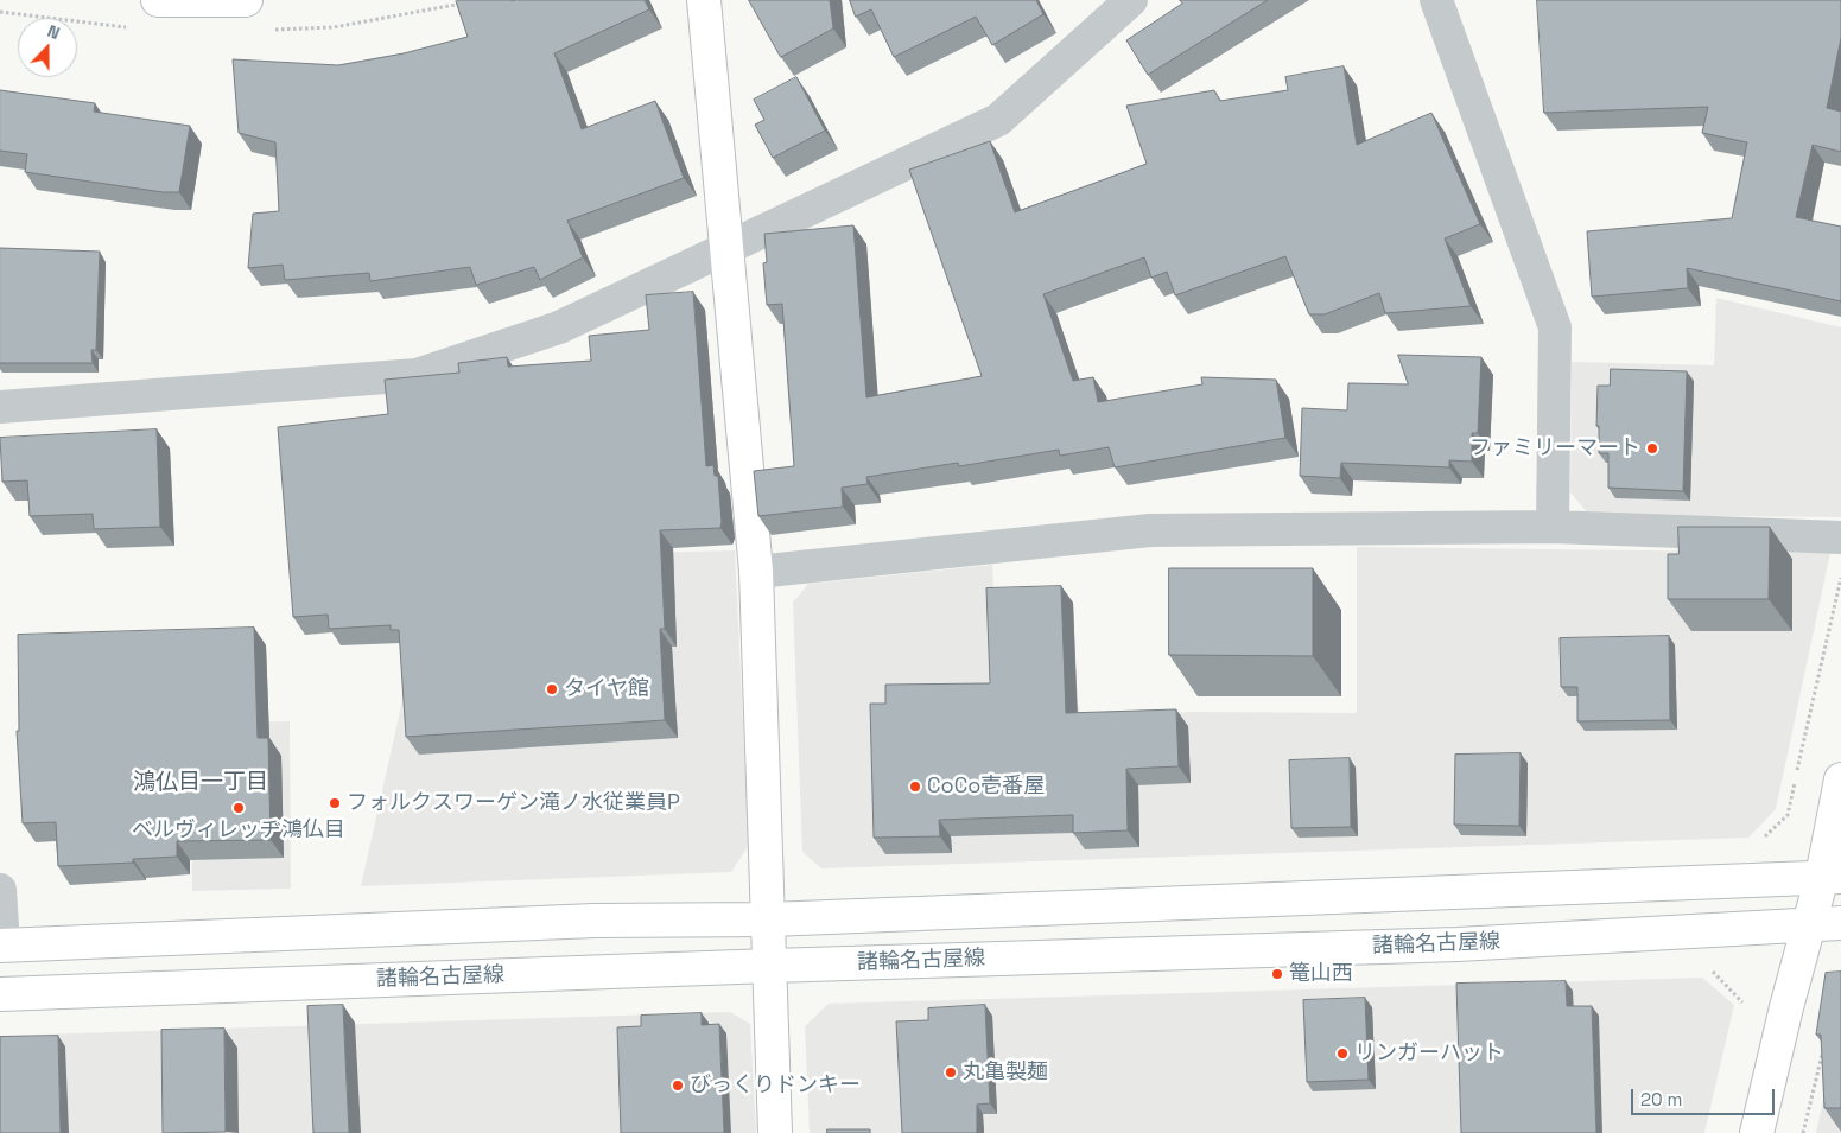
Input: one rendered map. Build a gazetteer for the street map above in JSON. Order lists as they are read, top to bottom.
{
  "streets": {
    "main road": ["諸輪名古屋線"]
  },
  "districts": ["鴻仏目一丁目"],
  "places": [
    "ファミリーマート",
    "タイヤ館",
    "CoCo壱番屋",
    "フォルクスワーゲン滝ノ水従業員P",
    "ベルヴィレッヂ鴻仏目",
    "篭山西",
    "リンガーハット",
    "丸亀製麺",
    "びっくりドンキー"
  ],
  "scale_bar": "20 m",
  "north": "top"
}
